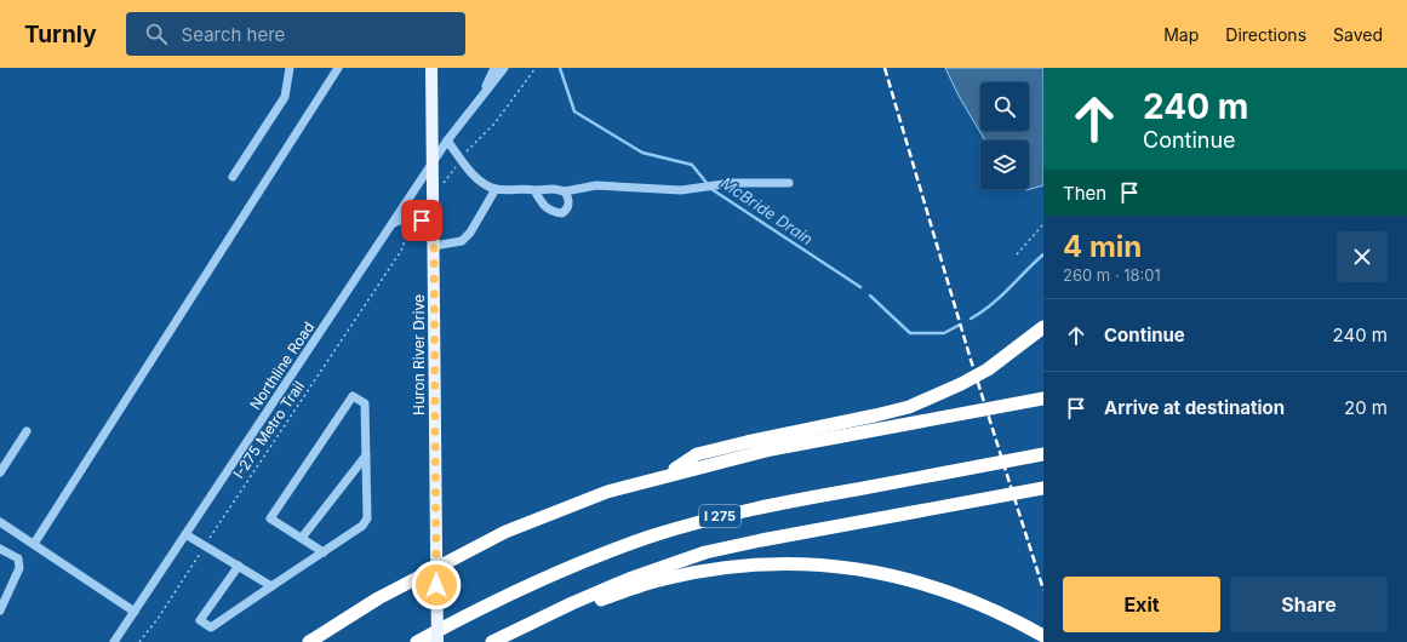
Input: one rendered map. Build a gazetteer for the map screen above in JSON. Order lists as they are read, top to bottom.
{
  "streets": {
    "highway": ["I 275"],
    "main road": ["Huron River Drive"],
    "street": ["Northline Road"],
    "path": ["I-275 Metro Trail"]
  },
  "crossings": [
    ["Huron River Drive", "Northline Road"]
  ],
  "water": ["McBride Drain"],
  "page": {
    "header": "Turnly",
    "search": "Search here",
    "nav": ["Map", "Directions", "Saved"],
    "turn": ["240 m", "Continue"],
    "then": "Then",
    "heading": ["4 min", "260 m · 18:01"],
    "list": [
      {
        "name": "Continue",
        "value": "240 m"
      },
      {
        "name": "Arrive at destination",
        "value": "20 m"
      }
    ],
    "buttons": ["Exit", "Share"]
  }
}
